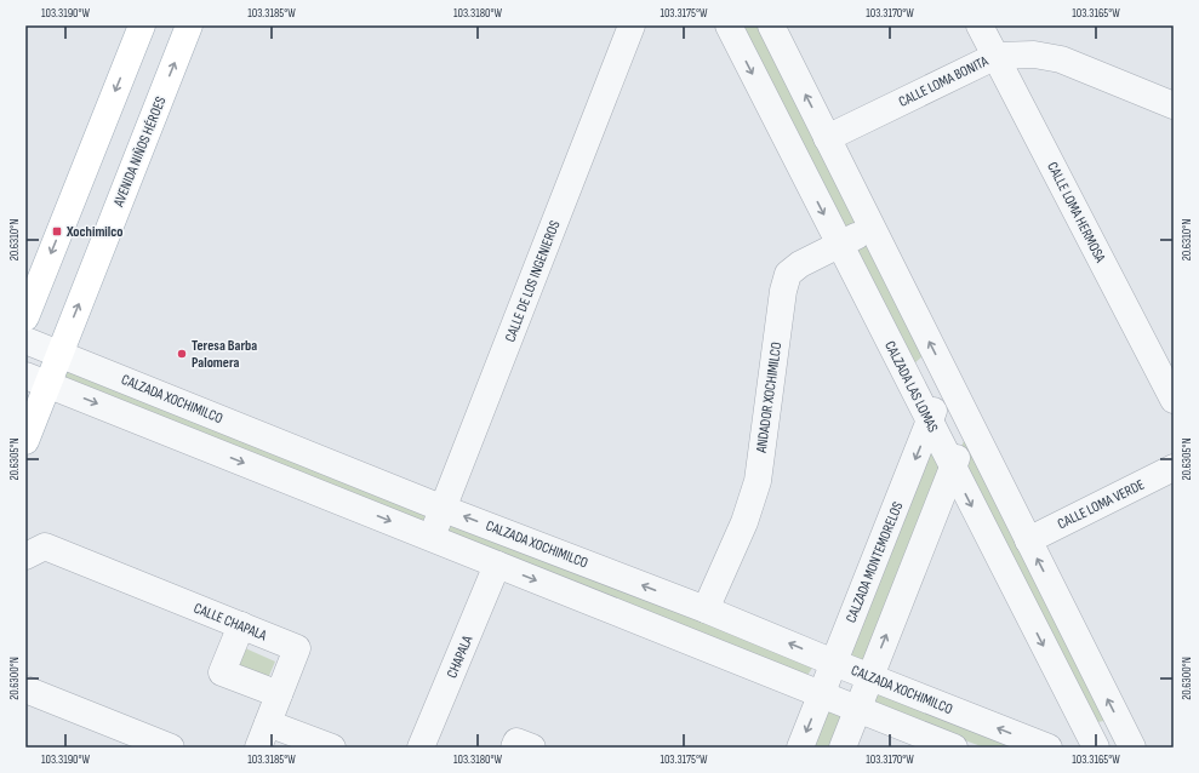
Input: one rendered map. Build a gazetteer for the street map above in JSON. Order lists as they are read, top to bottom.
{
  "streets": {
    "main road": ["AVENIDA NIÑOS HÉROES"],
    "street": [
      "CALLE LOMA BONITA",
      "CALLE LOMA HERMOSA",
      "CALLE DE LOS INGENIEROS",
      "CALZADA LAS LOMAS",
      "ANDADOR XOCHIMILCO",
      "CALZADA XOCHIMILCO",
      "CALLE LOMA VERDE",
      "CALZADA MONTEMORELOS",
      "CALLE CHAPALA",
      "CHAPALA"
    ]
  },
  "crossings": [
    ["CALLE LOMA BONITA", "CALLE LOMA HERMOSA"],
    ["AVENIDA NIÑOS HÉROES", "CALZADA XOCHIMILCO"],
    ["CALLE DE LOS INGENIEROS", "CALZADA XOCHIMILCO"],
    ["CALZADA LAS LOMAS", "ANDADOR XOCHIMILCO"],
    ["CALZADA LAS LOMAS", "CALZADA MONTEMORELOS"],
    ["ANDADOR XOCHIMILCO", "CALZADA XOCHIMILCO"],
    ["CALZADA XOCHIMILCO", "CALZADA MONTEMORELOS"]
  ],
  "places": {
    "transit": ["Xochimilco"],
    "other": ["Teresa Barba Palomera"]
  },
  "coordinates": [
    "103.3190°W",
    "103.3185°W",
    "103.3180°W",
    "103.3175°W",
    "103.3170°W",
    "103.3165°W",
    "20.6310°N",
    "20.6305°N",
    "20.6300°N"
  ]
}
